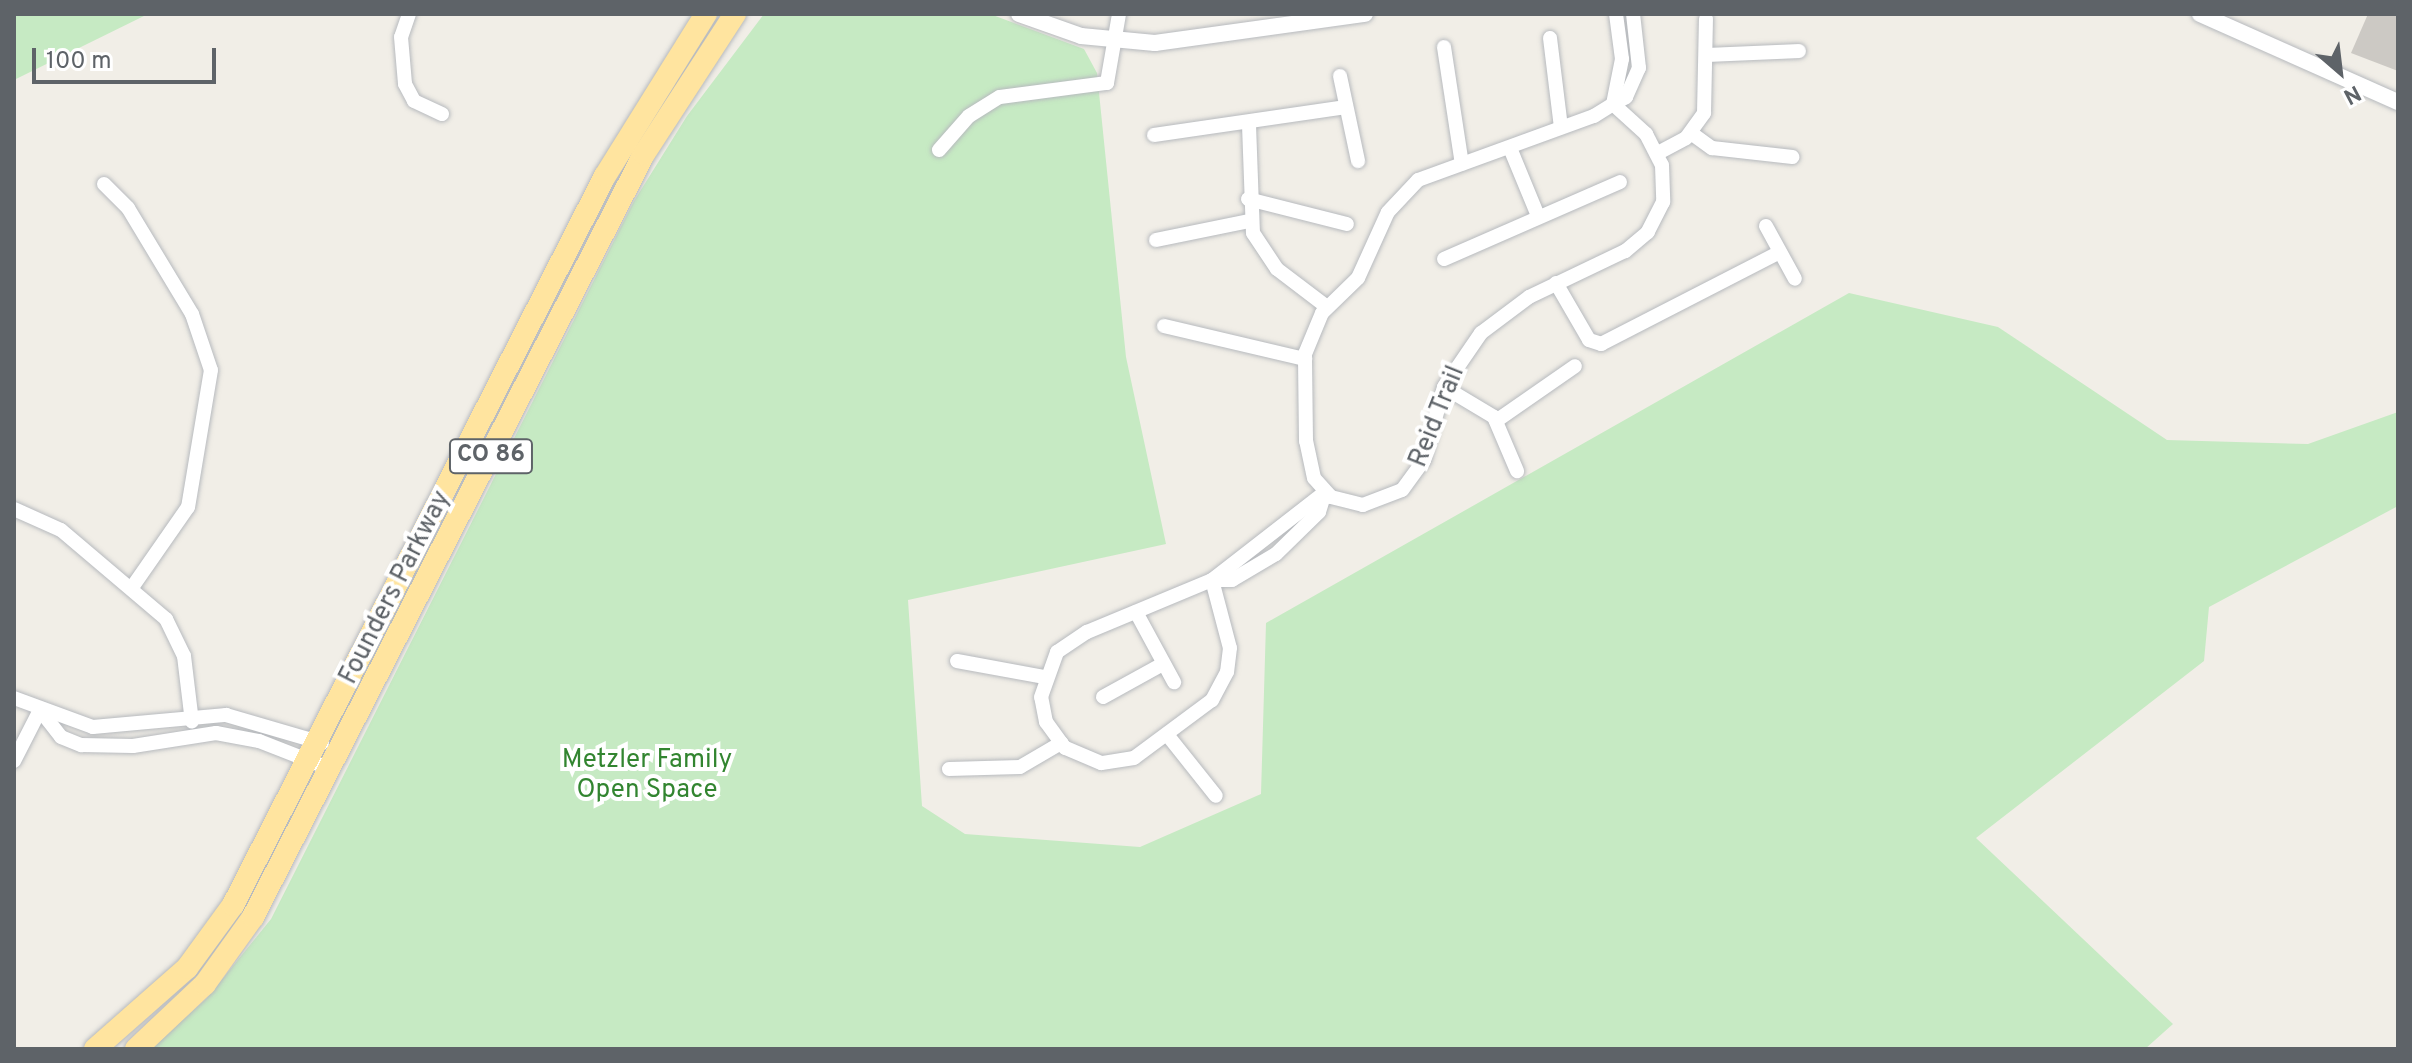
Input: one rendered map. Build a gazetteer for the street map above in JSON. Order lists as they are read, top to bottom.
{
  "streets": {
    "highway": ["CO 86", "Founders Parkway"],
    "street": ["Reid Trail"]
  },
  "parks": ["Metzler Family Open Space"],
  "scale_bar": "100 m",
  "north": "bottom right"
}
